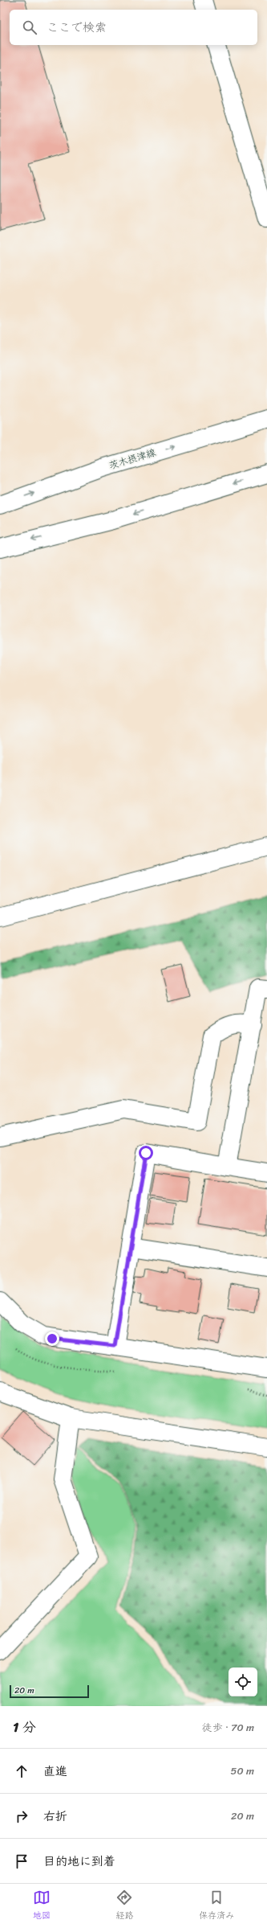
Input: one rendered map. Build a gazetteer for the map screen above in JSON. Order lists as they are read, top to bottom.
{
  "streets": {
    "street": ["茨木摂津線"]
  },
  "scale_bar": "20 m",
  "page": {
    "search": "ここで検索",
    "scale": "20 m",
    "heading": ["1 分", "徒歩 · 70 m"],
    "list": [
      ["直進", "50 m"],
      ["右折", "20 m"],
      "目的地に到着"
    ],
    "nav": ["地図", "経路", "保存済み"]
  }
}
